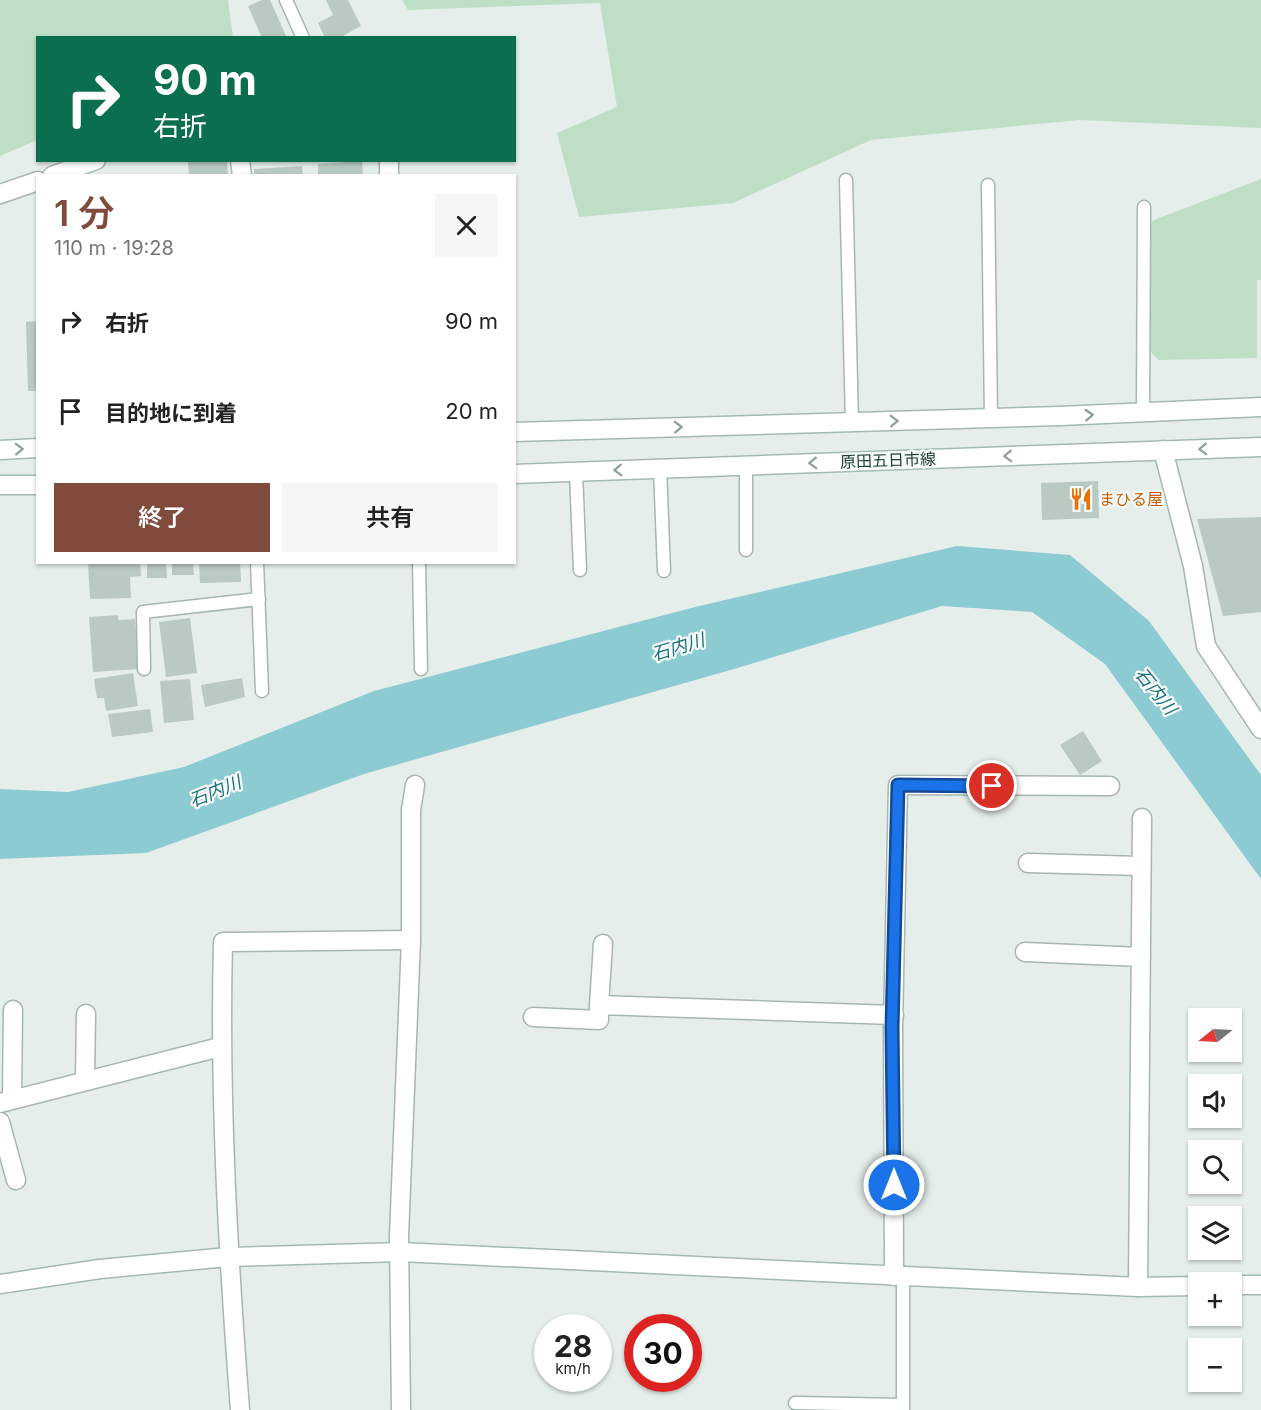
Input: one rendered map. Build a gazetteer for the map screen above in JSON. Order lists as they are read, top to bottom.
{
  "streets": {
    "street": ["原田五日市線"]
  },
  "water": ["石内川"],
  "places": {
    "restaurant": ["まひる屋"]
  },
  "north": "left",
  "page": {
    "turn": ["90 m", "右折"],
    "heading": ["1 分", "110 m · 19:28"],
    "list": [
      {
        "name": "右折",
        "value": "90 m"
      },
      {
        "name": "目的地に到着",
        "value": "20 m"
      }
    ],
    "buttons": ["終了", "共有"],
    "map_buttons": ["+", "−"],
    "speed": "28 km/h",
    "limit": "30"
  }
}
